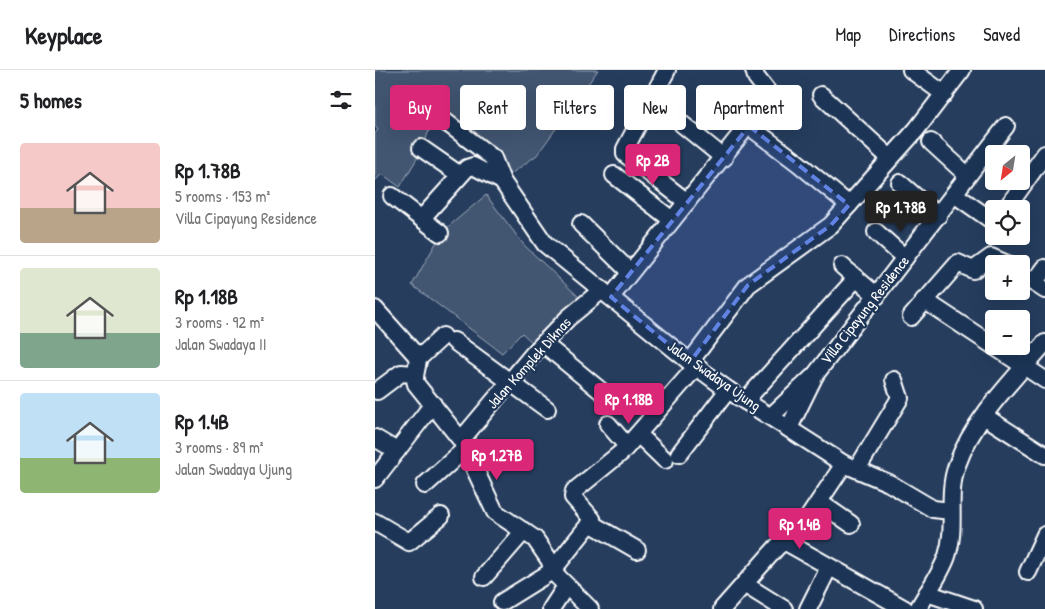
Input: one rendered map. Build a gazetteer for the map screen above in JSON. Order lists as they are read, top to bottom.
{
  "streets": {
    "street": ["Villa Cipayung Residence", "Jalan Komplek Diknas", "Jalan Swadaya Ujung"]
  },
  "crossings": [
    ["Villa Cipayung Residence", "Jalan Swadaya Ujung"],
    ["Jalan Komplek Diknas", "Jalan Swadaya Ujung"]
  ],
  "north": "bottom left",
  "page": {
    "header": "Keyplace",
    "nav": ["Map", "Directions", "Saved"],
    "heading": "5 homes",
    "chip": [
      "Buy",
      "Rent",
      "Filters",
      "New",
      "Apartment"
    ],
    "list": [
      {
        "name": "Rp 1.78B",
        "note": "5 rooms · 153 m² · Villa Cipayung Residence"
      },
      {
        "name": "Rp 1.18B",
        "note": "3 rooms · 92 m² · Jalan Swadaya II"
      },
      {
        "name": "Rp 1.4B",
        "note": "3 rooms · 89 m² · Jalan Swadaya Ujung"
      }
    ],
    "price": [
      "Rp 2B",
      "Rp 1.78B",
      "Rp 1.18B",
      "Rp 1.27B",
      "Rp 1.4B"
    ],
    "map_buttons": ["+", "−"]
  }
}
